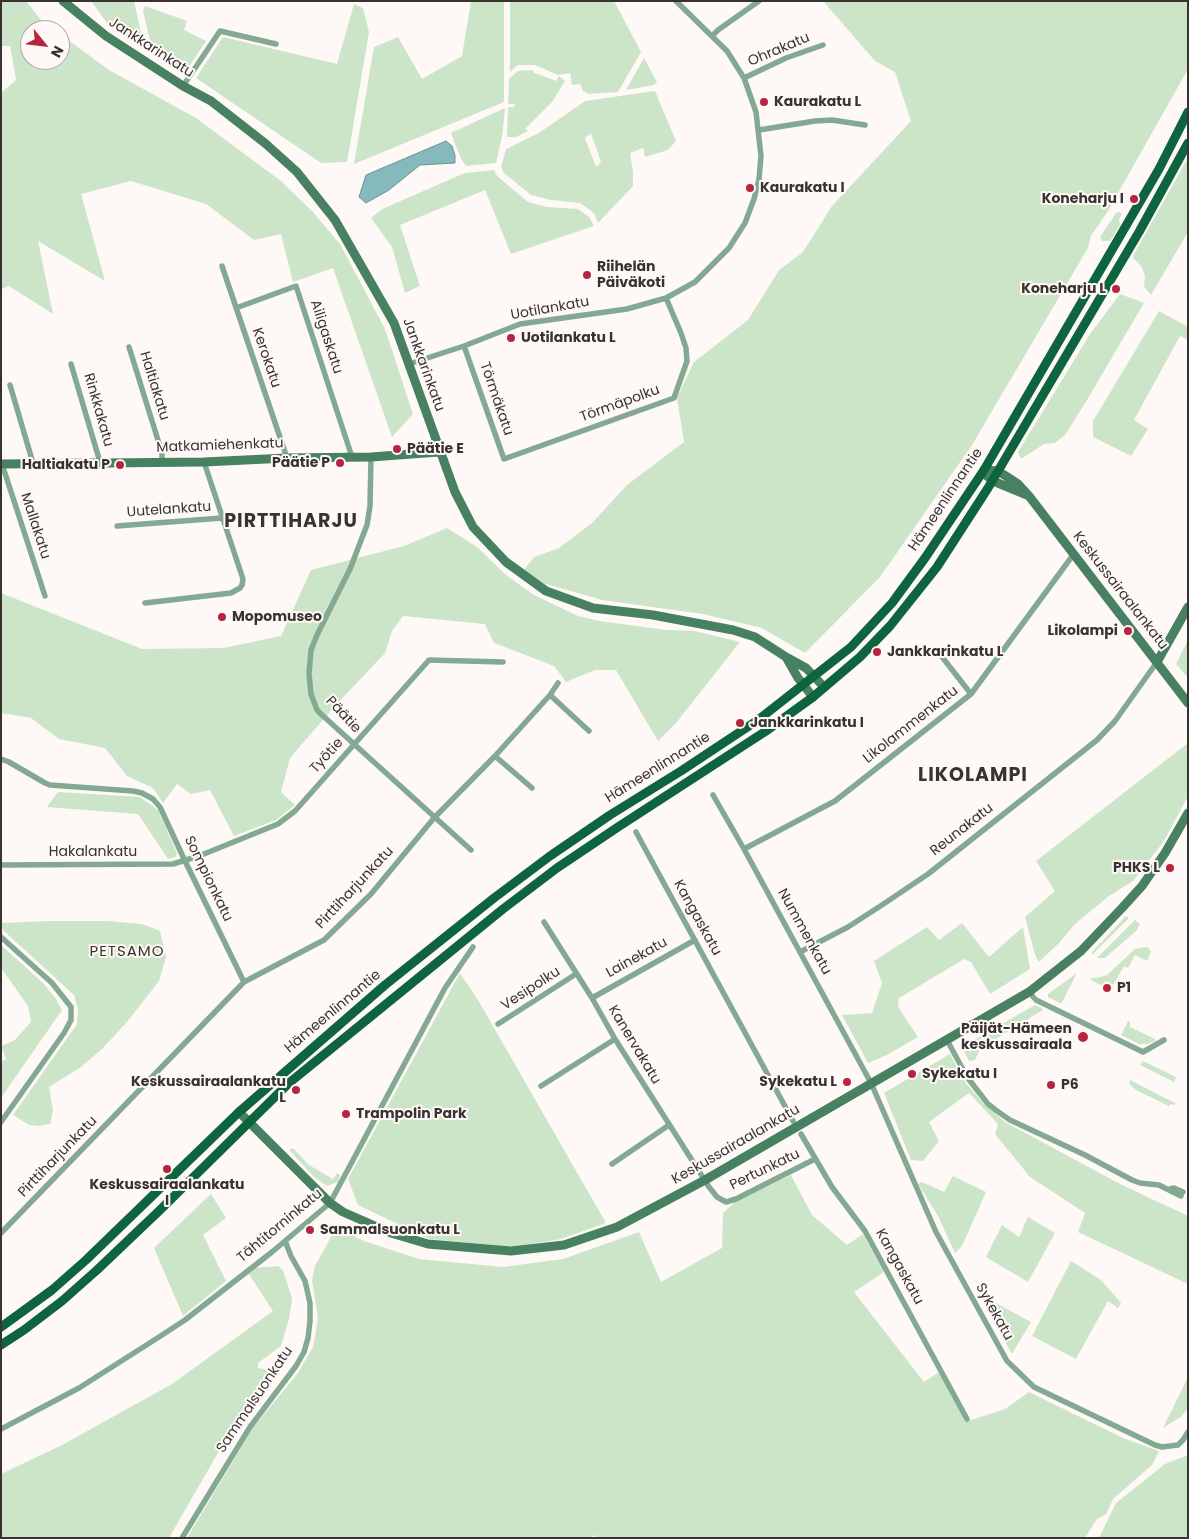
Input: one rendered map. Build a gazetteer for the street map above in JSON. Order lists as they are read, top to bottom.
{
  "streets": {
    "main road": ["Hämeenlinnantie"],
    "street": [
      "Jankkarinkatu",
      "Ohrakatu",
      "Uotilankatu",
      "Ailigaskatu",
      "Kerokatu",
      "Haltiakatu",
      "Törmäkatu",
      "Törmäpolku",
      "Rinkkakatu",
      "Matkamiehenkatu",
      "Uutelankatu",
      "Mallakatu",
      "Keskussairaalankatu",
      "Päätie",
      "Likolammenkatu",
      "Työtie",
      "Reunakatu",
      "Hakalankatu",
      "Sompionkatu",
      "Pirttiharjunkatu",
      "Kangaskatu",
      "Nummenkatu",
      "Lainekatu",
      "Vesipolku",
      "Kanervakatu",
      "Pertunkatu",
      "Tähtitorninkatu",
      "Sykekatu",
      "Sammalsuonkatu"
    ]
  },
  "crossings": [
    ["Jankkarinkatu", "Uotilankatu"],
    ["Jankkarinkatu", "Matkamiehenkatu"],
    ["Jankkarinkatu", "Hämeenlinnantie"],
    ["Ohrakatu", "Uotilankatu"],
    ["Uotilankatu", "Törmäkatu"],
    ["Uotilankatu", "Törmäpolku"],
    ["Ailigaskatu", "Kerokatu"],
    ["Ailigaskatu", "Matkamiehenkatu"],
    ["Kerokatu", "Matkamiehenkatu"],
    ["Haltiakatu", "Matkamiehenkatu"],
    ["Törmäkatu", "Törmäpolku"],
    ["Rinkkakatu", "Matkamiehenkatu"],
    ["Matkamiehenkatu", "Mallakatu"],
    ["Matkamiehenkatu", "Päätie"],
    ["Hämeenlinnantie", "Keskussairaalankatu"],
    ["Keskussairaalankatu", "Likolammenkatu"],
    ["Keskussairaalankatu", "Reunakatu"],
    ["Keskussairaalankatu", "Nummenkatu"],
    ["Keskussairaalankatu", "Kanervakatu"],
    ["Keskussairaalankatu", "Pertunkatu"],
    ["Keskussairaalankatu", "Tähtitorninkatu"],
    ["Keskussairaalankatu", "Sykekatu"],
    ["Päätie", "Työtie"],
    ["Päätie", "Pirttiharjunkatu"],
    ["Likolammenkatu", "Nummenkatu"],
    ["Työtie", "Hakalankatu"],
    ["Työtie", "Sompionkatu"],
    ["Reunakatu", "Nummenkatu"],
    ["Hakalankatu", "Sompionkatu"],
    ["Sompionkatu", "Pirttiharjunkatu"],
    ["Kangaskatu", "Lainekatu"],
    ["Kangaskatu", "Pertunkatu"],
    ["Nummenkatu", "Sykekatu"],
    ["Lainekatu", "Kanervakatu"],
    ["Vesipolku", "Kanervakatu"],
    ["Kanervakatu", "Pertunkatu"],
    ["Tähtitorninkatu", "Sammalsuonkatu"]
  ],
  "districts": ["PIRTTIHARJU", "LIKOLAMPI", "PETSAMO"],
  "places": [
    "Kaurakatu L",
    "Kaurakatu I",
    "Koneharju I",
    "Riihelän Päiväkoti",
    "Koneharju L",
    "Uotilankatu L",
    "Päätie E",
    "Päätie P",
    "Haltiakatu P",
    "Mopomuseo",
    "Likolampi",
    "Jankkarinkatu L",
    "Jankkarinkatu I",
    "PHKS L",
    "P1",
    "Päijät-Hämeen keskussairaala",
    "Sykekatu I",
    "Sykekatu L",
    "P6",
    "Keskussairaalankatu L",
    "Trampolin Park",
    "Keskussairaalankatu I",
    "Sammalsuonkatu L"
  ],
  "north": "bottom right"
}
